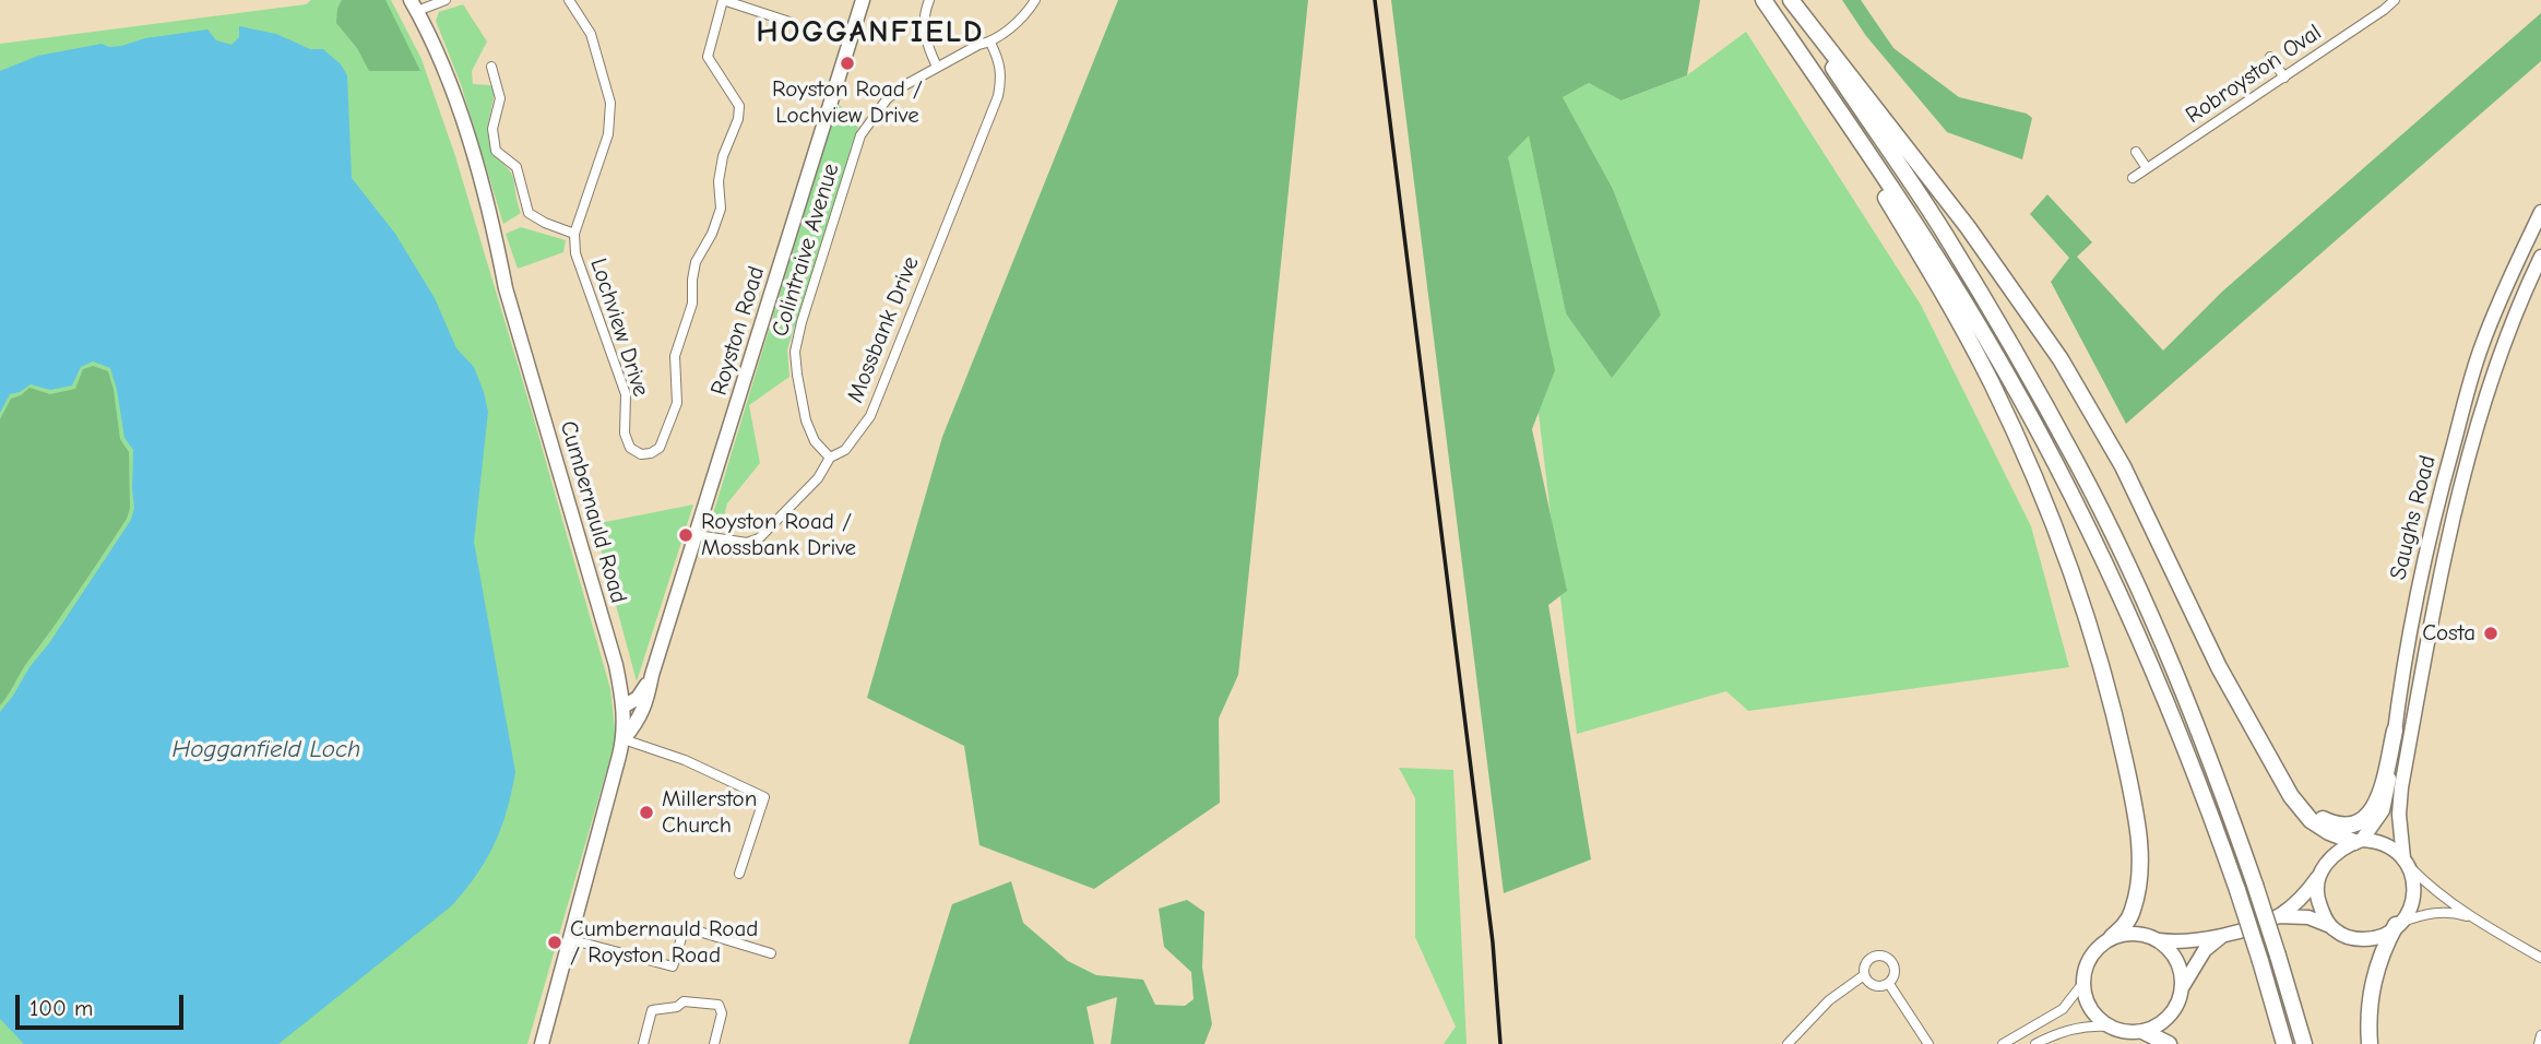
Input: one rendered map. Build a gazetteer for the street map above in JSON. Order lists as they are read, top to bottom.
{
  "streets": {
    "street": [
      "Robroyston Oval",
      "Colintraive Avenue",
      "Lochview Drive",
      "Mossbank Drive",
      "Royston Road",
      "Cumbernauld Road",
      "Saughs Road"
    ]
  },
  "crossings": [
    ["Colintraive Avenue", "Mossbank Drive"],
    ["Mossbank Drive", "Royston Road"],
    ["Royston Road", "Cumbernauld Road"]
  ],
  "districts": ["HOGGANFIELD"],
  "water": ["Hogganfield Loch"],
  "places": [
    "Royston Road / Lochview Drive",
    "Royston Road / Mossbank Drive",
    "Costa",
    "Millerston Church",
    "Cumbernauld Road / Royston Road"
  ],
  "scale_bar": "100 m"
}
